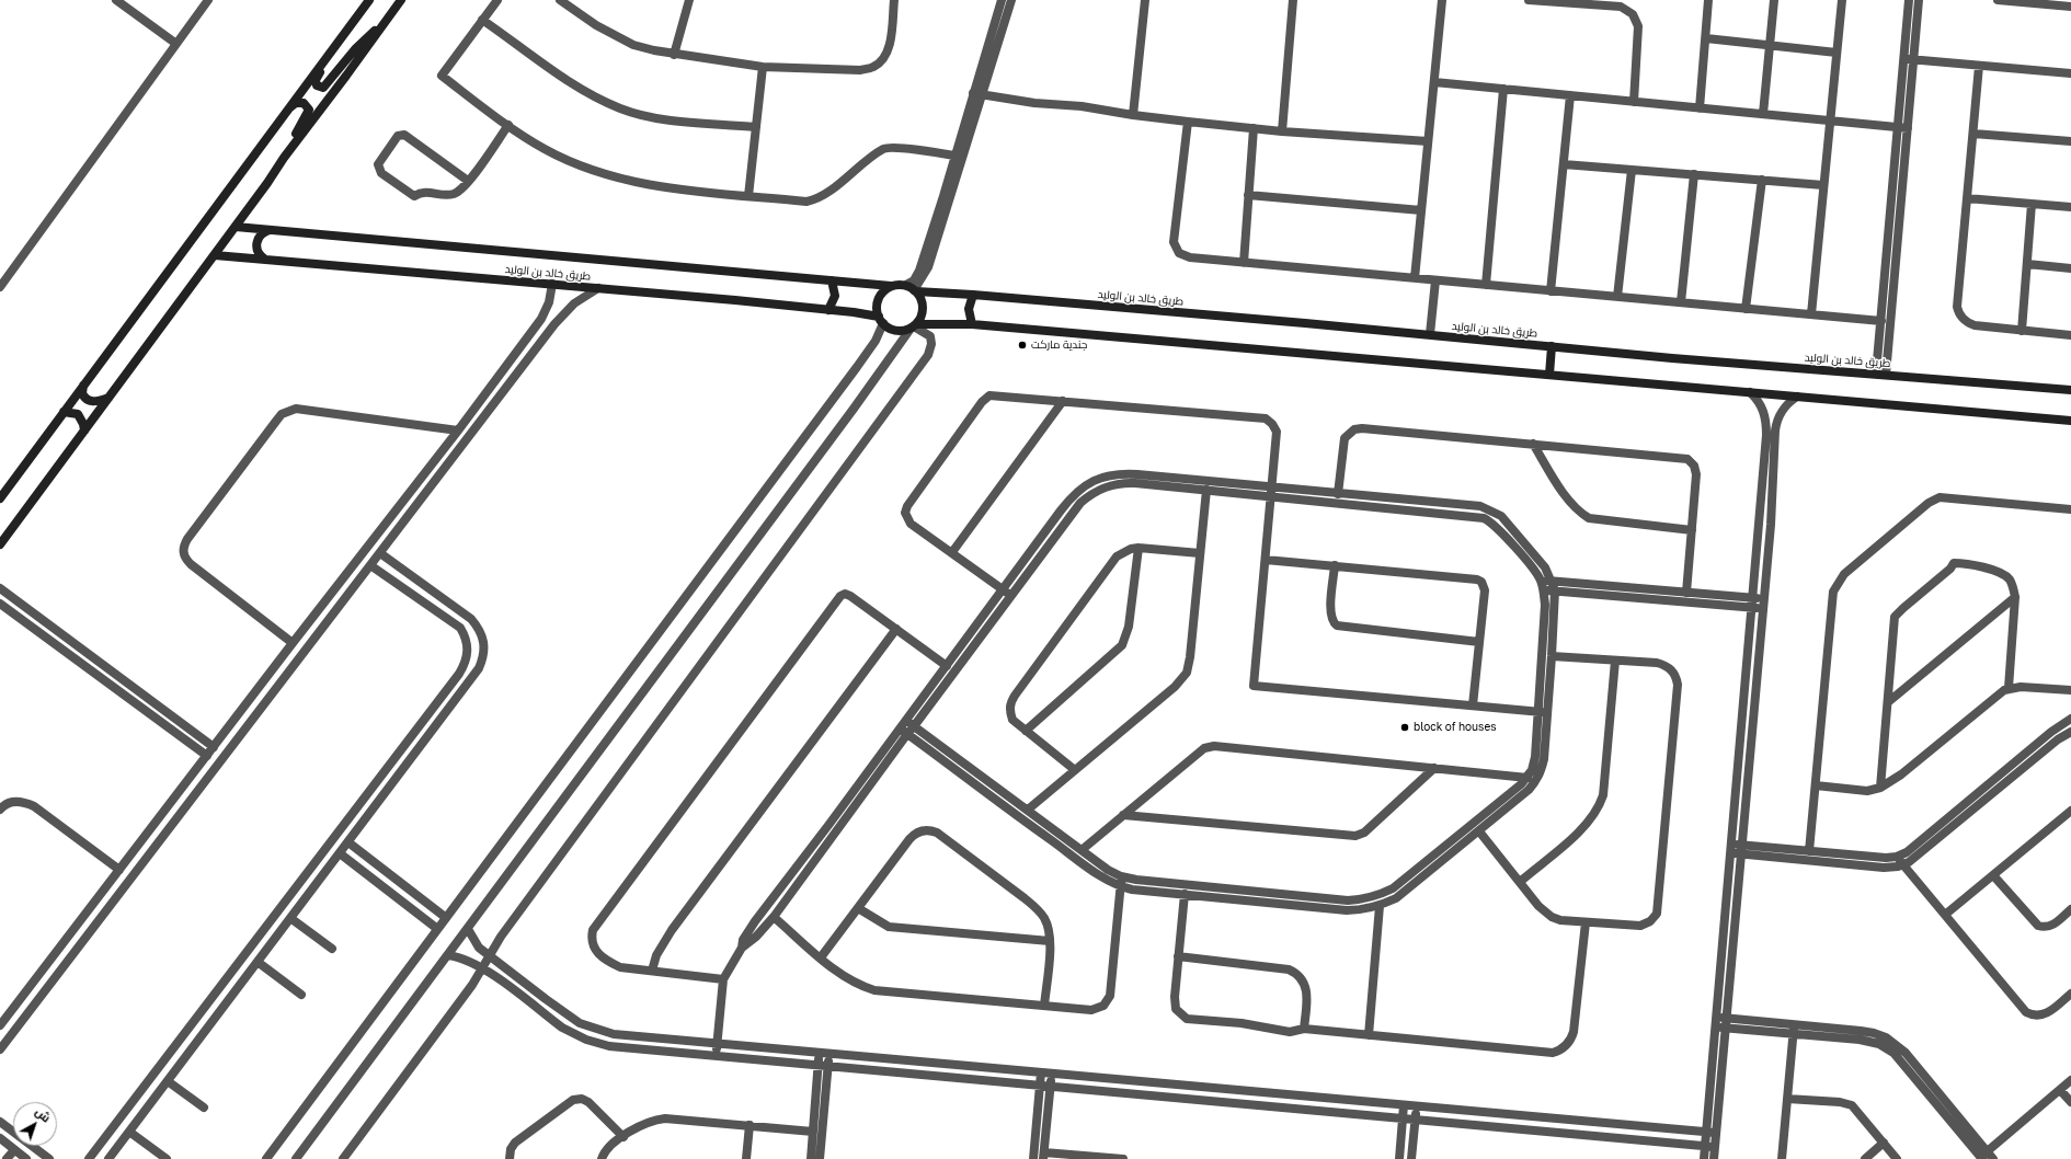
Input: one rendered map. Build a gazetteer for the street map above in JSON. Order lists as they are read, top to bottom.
{
  "streets": {
    "street": ["طريق خالد بن الوليد"]
  },
  "places": ["جندية ماركت", "block of houses"],
  "north": "top right"
}
